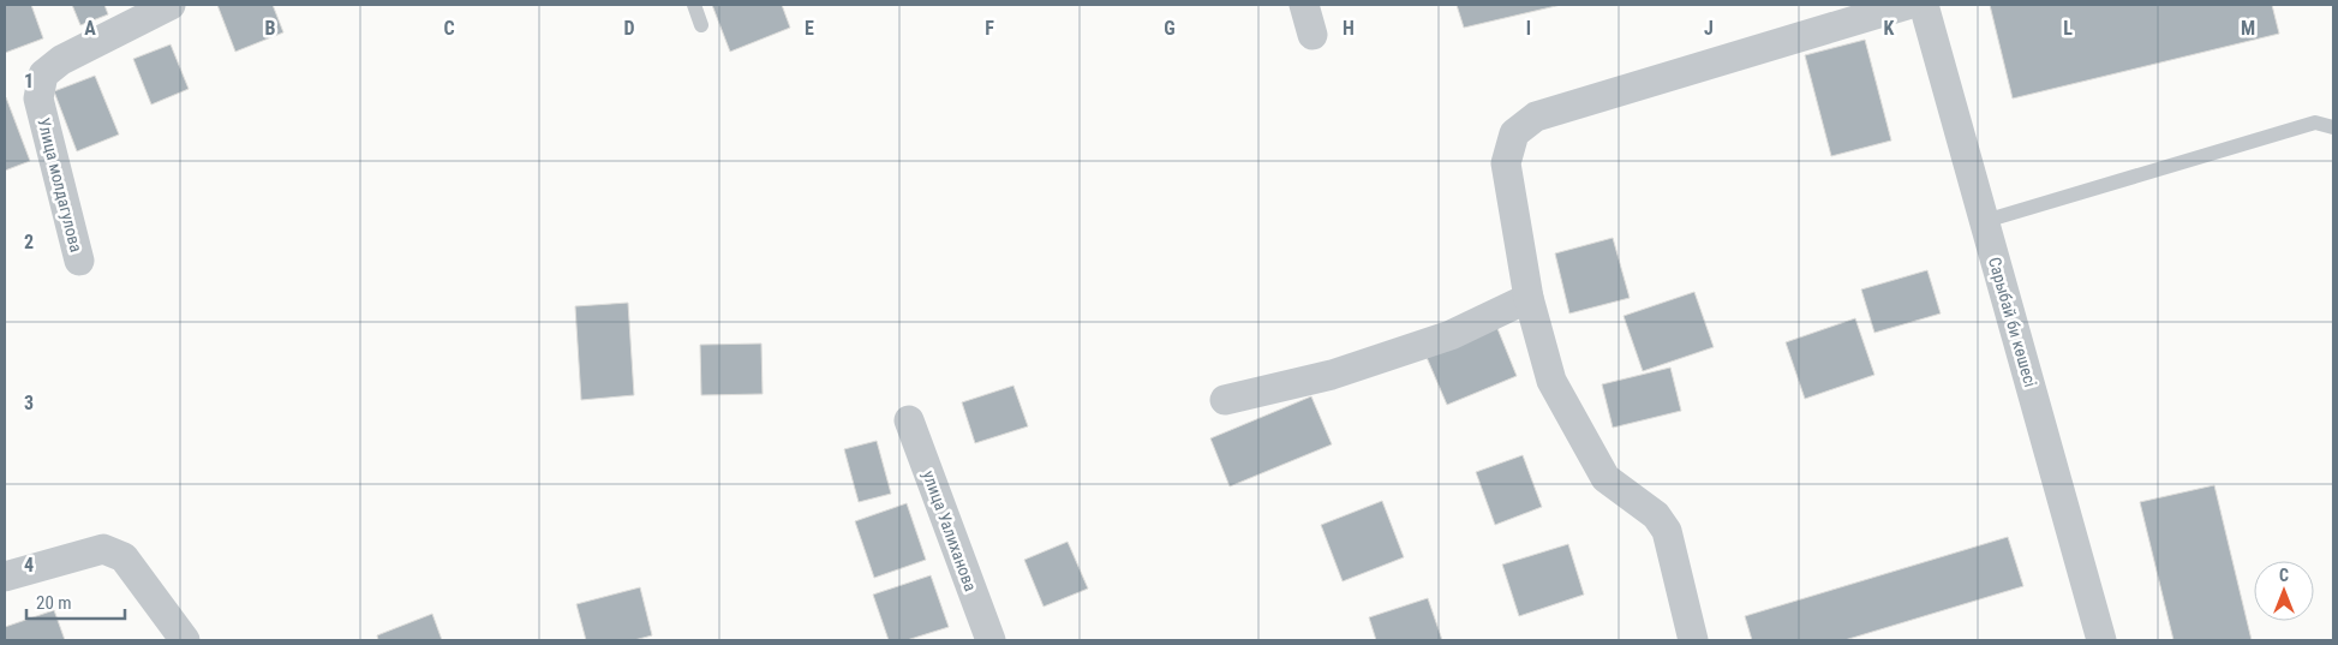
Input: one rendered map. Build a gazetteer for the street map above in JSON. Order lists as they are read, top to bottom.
{
  "streets": {
    "street": ["Улица молдагулова", "Сарыбай би көшесі", "улица Уалиханова"]
  },
  "scale_bar": "20 m",
  "north": "top",
  "grid": {
    "columns": [
      "A",
      "B",
      "C",
      "D",
      "E",
      "F",
      "G",
      "H",
      "I",
      "J",
      "K",
      "L",
      "M"
    ],
    "rows": [
      "1",
      "2",
      "3",
      "4"
    ]
  }
}
